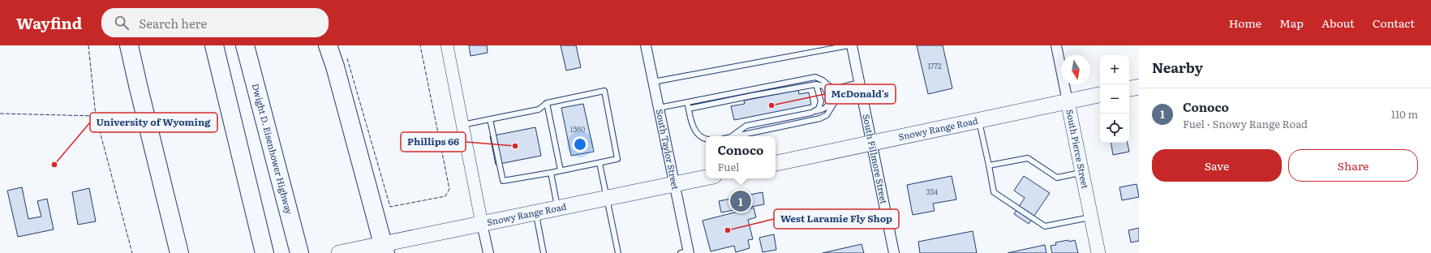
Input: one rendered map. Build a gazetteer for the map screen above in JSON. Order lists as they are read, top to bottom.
{
  "streets": {
    "highway": ["Dwight D. Eisenhower Highway"],
    "main road": ["Snowy Range Road", "South Pierce Street"],
    "street": ["South Taylor Street", "South Fillmore Street"]
  },
  "crossings": [
    ["Snowy Range Road", "South Taylor Street"],
    ["Snowy Range Road", "South Pierce Street"],
    ["Snowy Range Road", "South Fillmore Street"]
  ],
  "places": [
    "McDonald's",
    "Phillips 66",
    "University of Wyoming",
    "West Laramie Fly Shop"
  ],
  "house_numbers": ["1772", "1560", "334"],
  "north": "bottom",
  "page": {
    "header": "Wayfind",
    "search": "Search here",
    "nav": [
      "Home",
      "Map",
      "About",
      "Contact"
    ],
    "heading": "Nearby",
    "map_buttons": ["+", "−"],
    "list": [
      {
        "mark": "1",
        "name": "Conoco",
        "note": "Fuel · Snowy Range Road",
        "value": "110 m"
      }
    ],
    "popup": ["Conoco", "Fuel"],
    "buttons": ["Save", "Share"],
    "pins": "1"
  }
}
